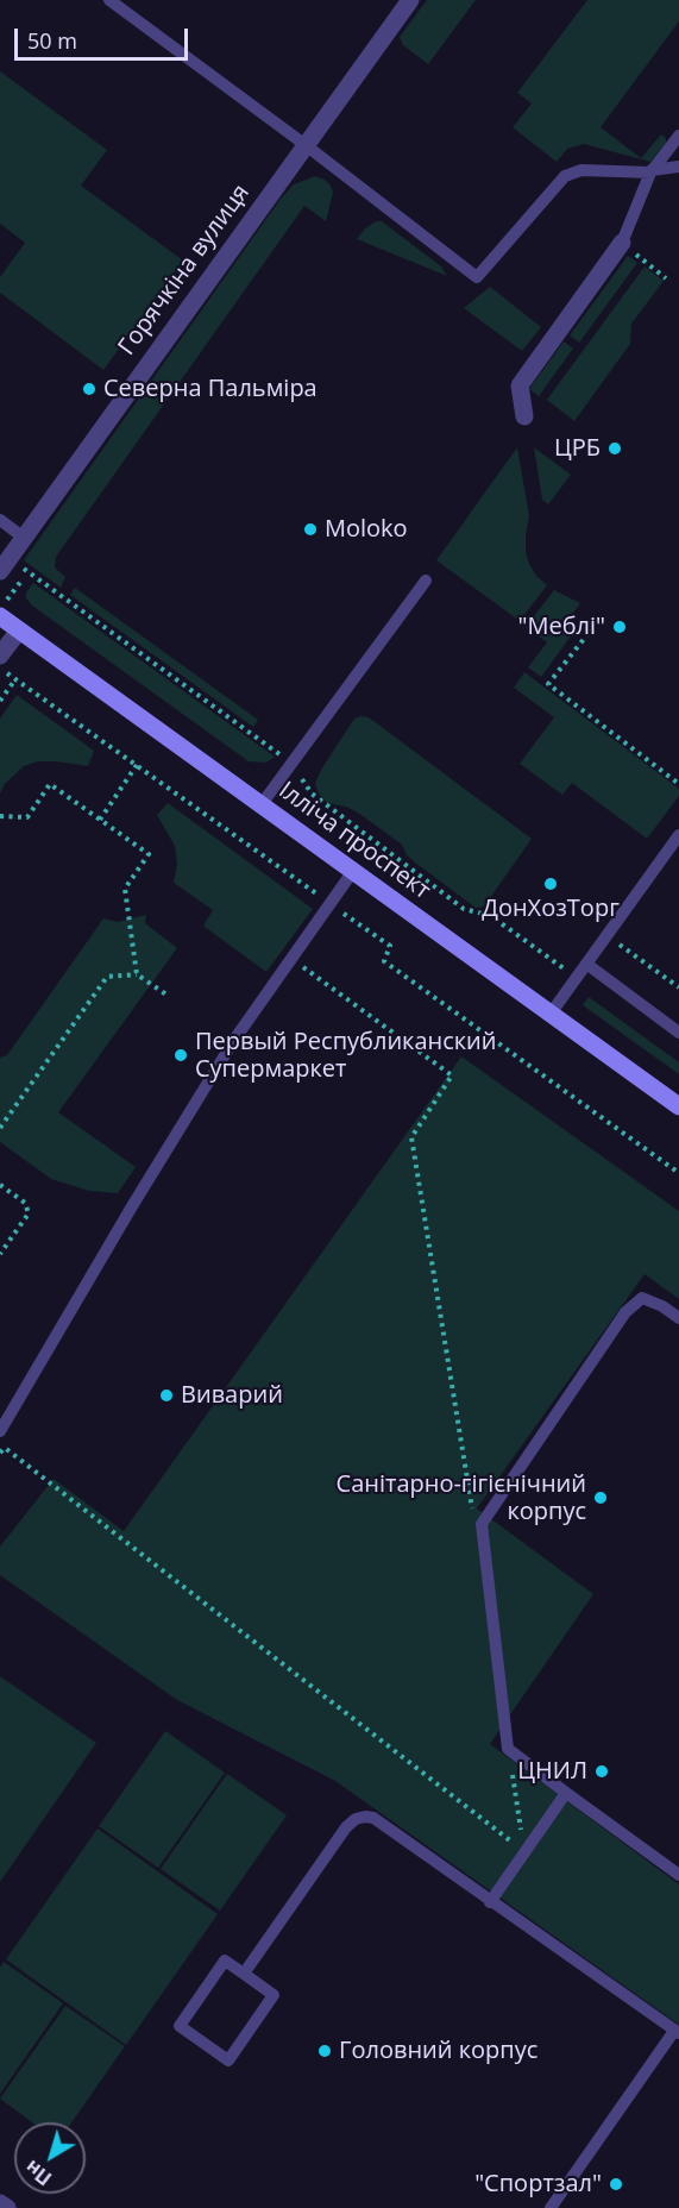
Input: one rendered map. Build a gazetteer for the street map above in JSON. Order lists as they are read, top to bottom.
{
  "streets": {
    "main road": ["Ілліча проспект"],
    "street": ["Горячкіна вулиця"]
  },
  "places": [
    "Северна Пальміра",
    "ЦРБ",
    "Moloko",
    "\"Меблі\"",
    "ДонХозТорг",
    "Первый Республиканский Супермаркет",
    "Виварий",
    "Санітарно-гігієнічний корпус",
    "ЦНИЛ",
    "Головний корпус",
    "\"Спортзал\""
  ],
  "scale_bar": "50 m",
  "north": "bottom left"
}
